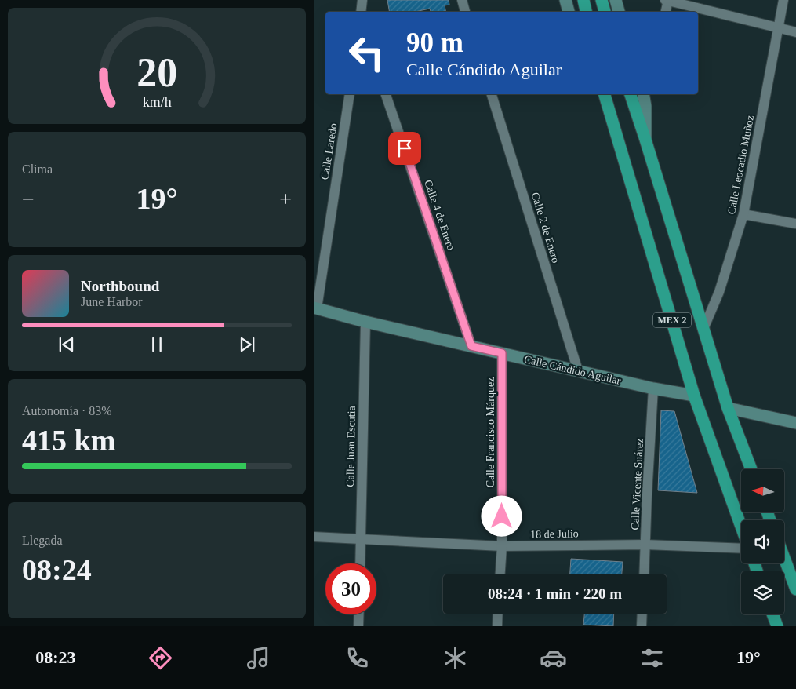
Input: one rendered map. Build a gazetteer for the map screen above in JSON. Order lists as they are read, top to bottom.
{
  "streets": {
    "highway": ["MEX 2"],
    "street": [
      "Calle Laredo",
      "Calle Leocadio Muñoz",
      "Calle 4 de Enero",
      "Calle 2 de Enero",
      "Calle Cándido Aguilar",
      "Calle Francisco Márquez",
      "Calle Juan Escutia",
      "Calle Vicente Suárez",
      "18 de Julio"
    ]
  },
  "crossings": [
    ["Calle Laredo", "Calle Cándido Aguilar"],
    ["Calle Leocadio Muñoz", "MEX 2"],
    ["Calle 4 de Enero", "Calle Cándido Aguilar"],
    ["Calle 2 de Enero", "Calle Cándido Aguilar"],
    ["MEX 2", "Calle Cándido Aguilar"],
    ["Calle Cándido Aguilar", "Calle Francisco Márquez"],
    ["Calle Cándido Aguilar", "Calle Juan Escutia"],
    ["Calle Cándido Aguilar", "Calle Vicente Suárez"],
    ["Calle Francisco Márquez", "18 de Julio"],
    ["Calle Juan Escutia", "18 de Julio"],
    ["Calle Vicente Suárez", "18 de Julio"]
  ],
  "north": "left",
  "page": {
    "turn": ["90 m", "Calle Cándido Aguilar"],
    "tile": [
      "Clima",
      ["Autonomía · 83%", "415 km"],
      ["Llegada", "08:24"]
    ],
    "heat": ["−", "19°", "+"],
    "song": ["Northbound", "June Harbor"],
    "limit": "30",
    "trip": "08:24 · 1 min · 220 m",
    "tabs": ["08:23", "19°"],
    "gauge": ["20", "km/h"]
  }
}
